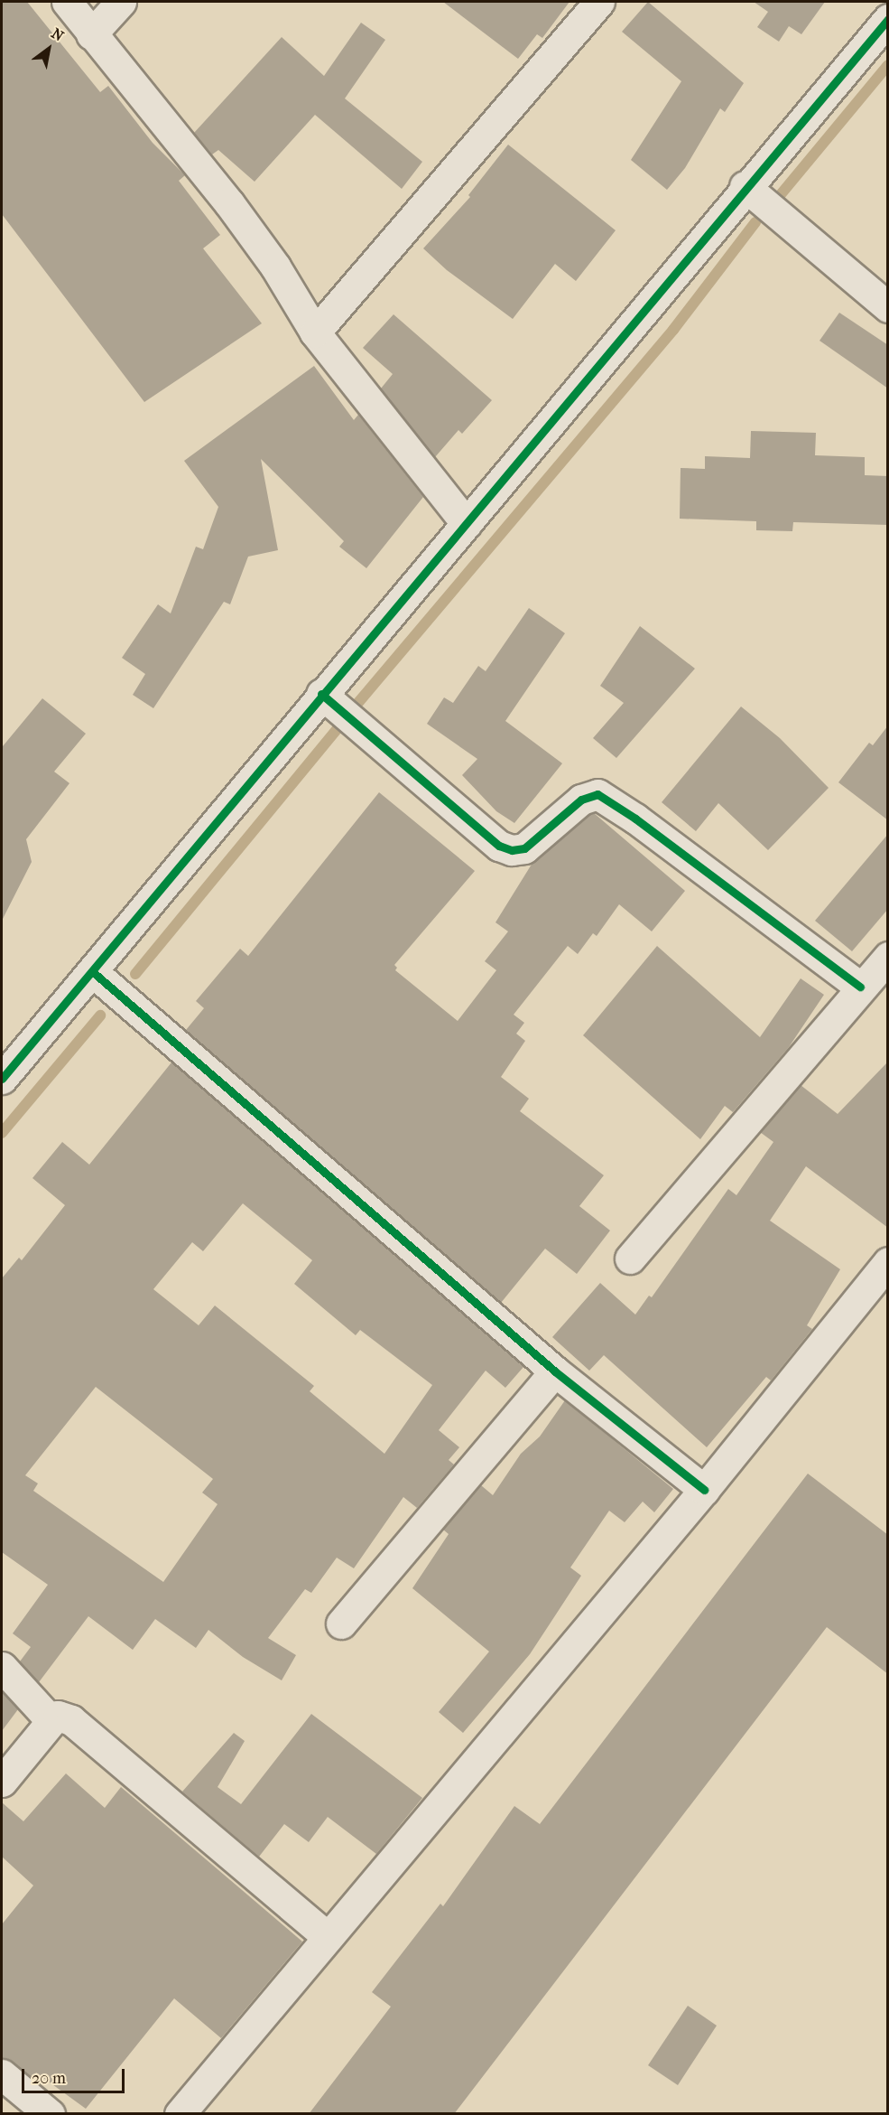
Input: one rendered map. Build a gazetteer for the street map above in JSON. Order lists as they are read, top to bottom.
{
  "scale_bar": "20 m",
  "north": "top right"
}
